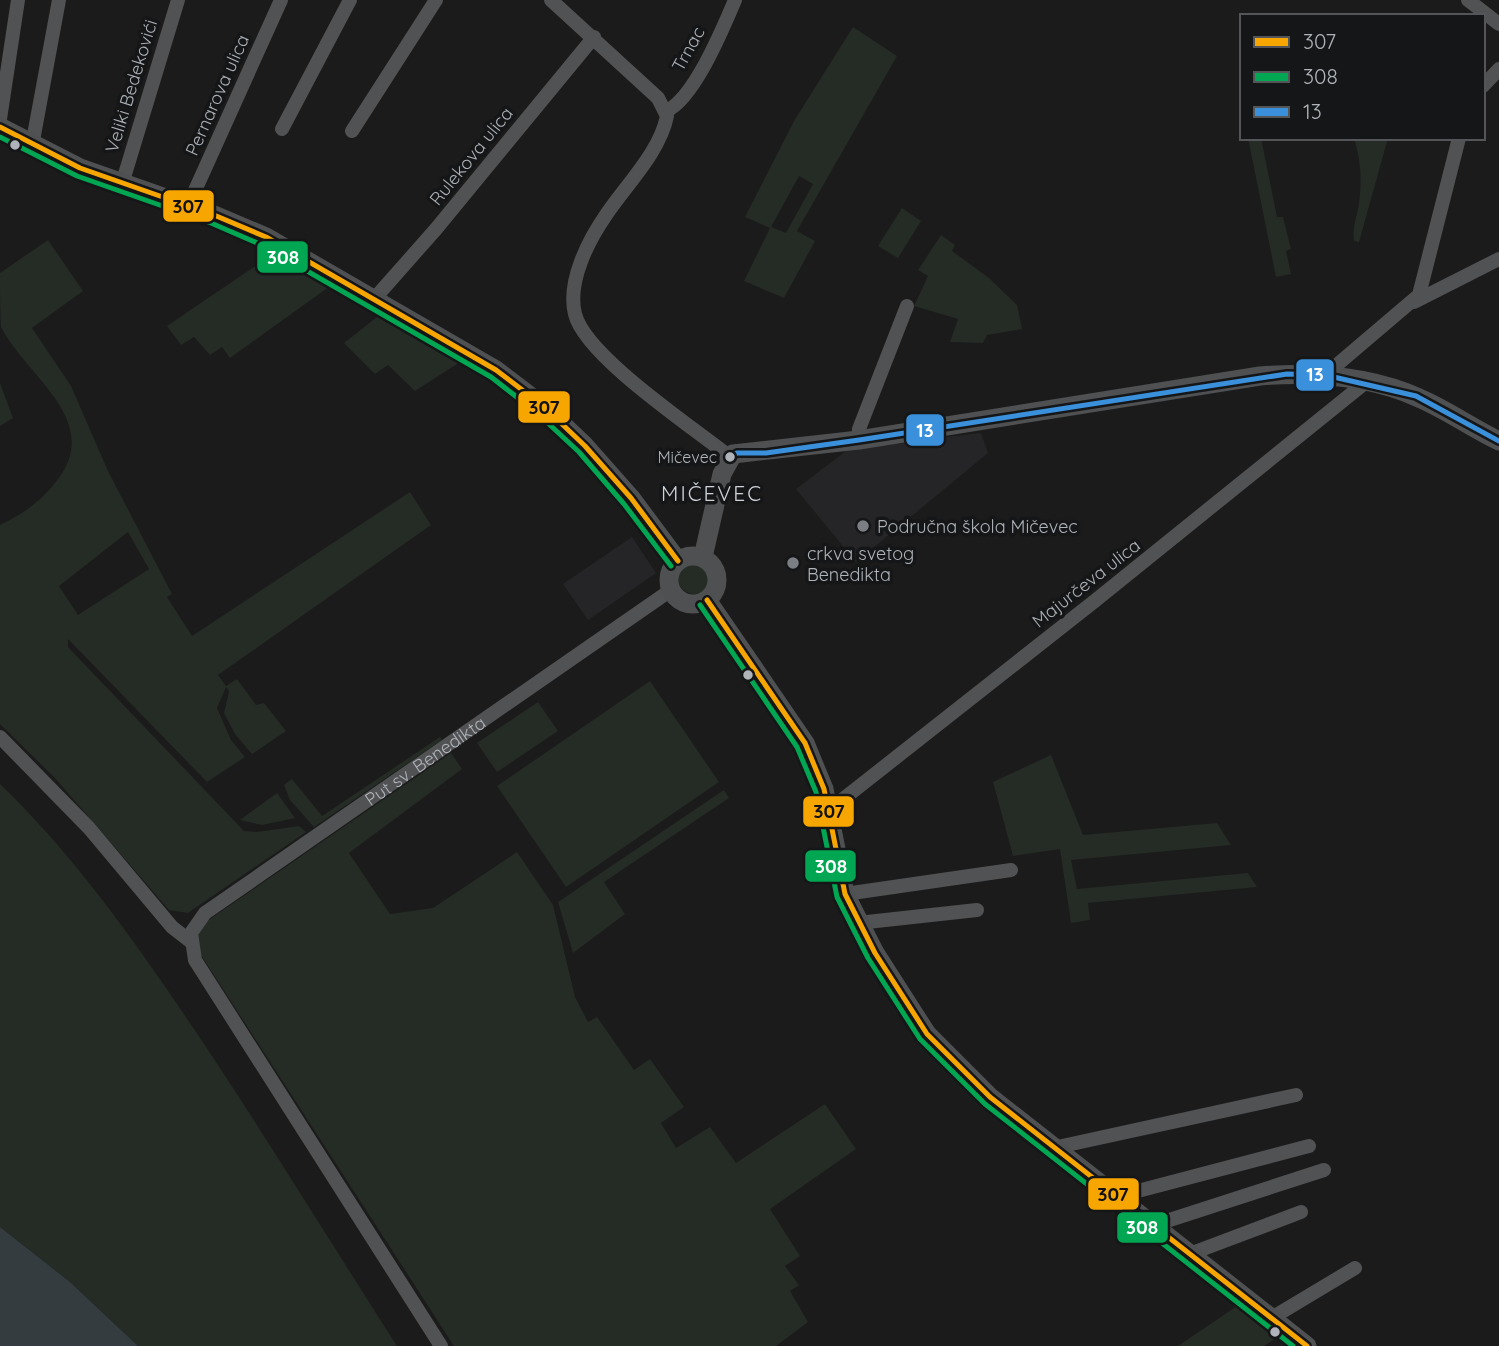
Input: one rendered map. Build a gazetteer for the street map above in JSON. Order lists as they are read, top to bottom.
{
  "streets": {
    "street": [
      "Trnac",
      "Veliki Bedekovići",
      "Pernarova ulica",
      "Rulekova ulica",
      "Majurčeva ulica",
      "Put sv. Benedikta"
    ]
  },
  "districts": ["MIČEVEC"],
  "places": ["Mičevec", "Područna škola Mičevec", "crkva svetog Benedikta"],
  "lines": ["transit line 307", "transit line 308", "transit line 13"],
  "legend": ["307", "308", "13"]
}
